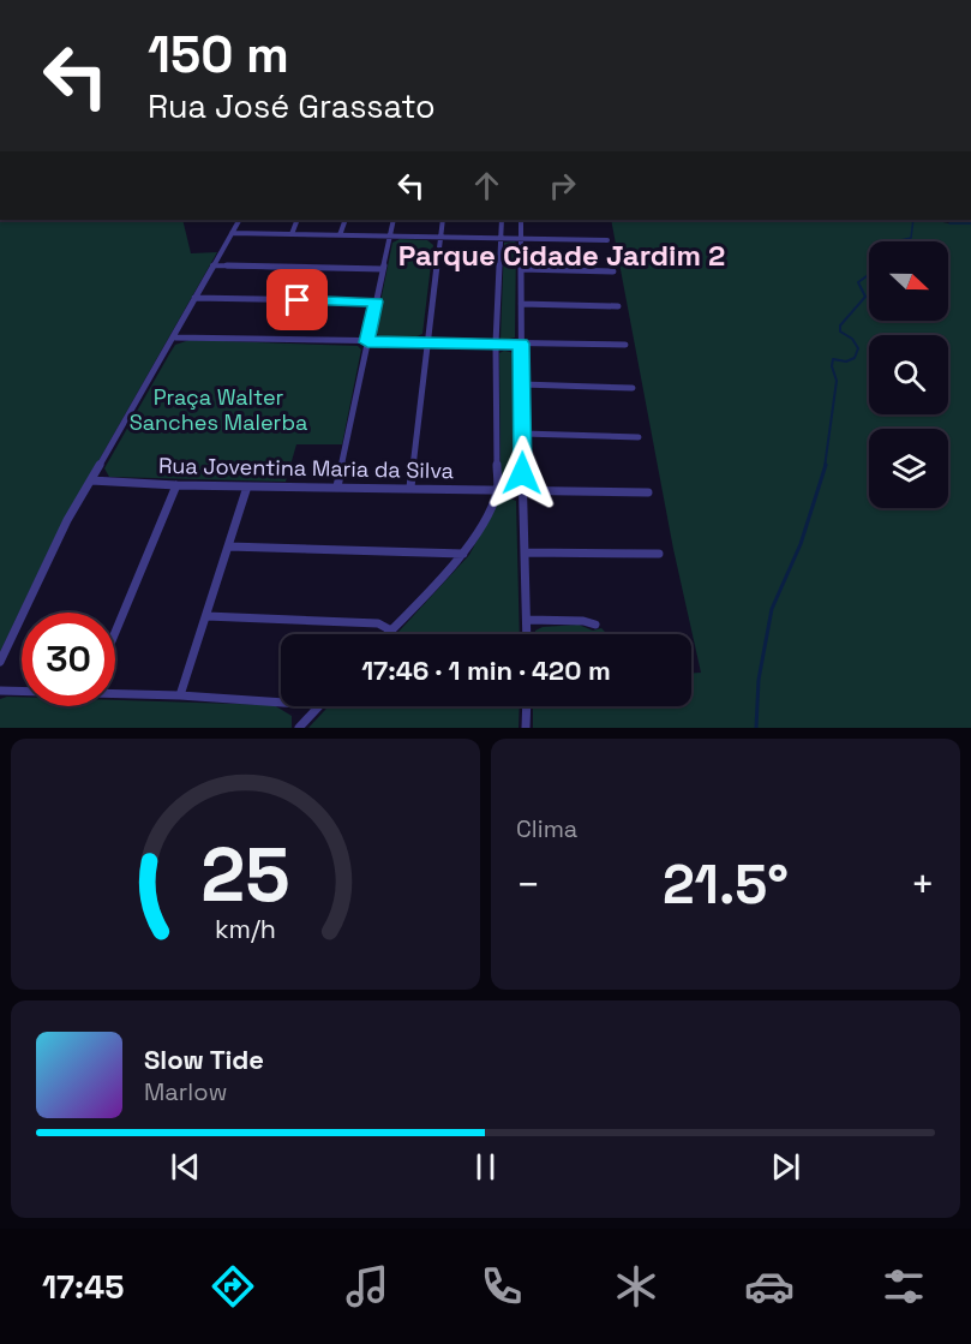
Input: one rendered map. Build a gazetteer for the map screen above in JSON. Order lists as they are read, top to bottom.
{
  "streets": {
    "street": ["Rua Joventina Maria da Silva"]
  },
  "districts": ["Parque Cidade Jardim 2"],
  "parks": ["Praça Walter Sanches Malerba"],
  "north": "right",
  "page": {
    "turn": ["150 m", "Rua José Grassato"],
    "limit": "30",
    "trip": "17:46 · 1 min · 420 m",
    "tile": "Clima",
    "heat": ["−", "21.5°", "+"],
    "song": ["Slow Tide", "Marlow"],
    "tabs": "17:45",
    "gauge": ["25", "km/h"]
  }
}
